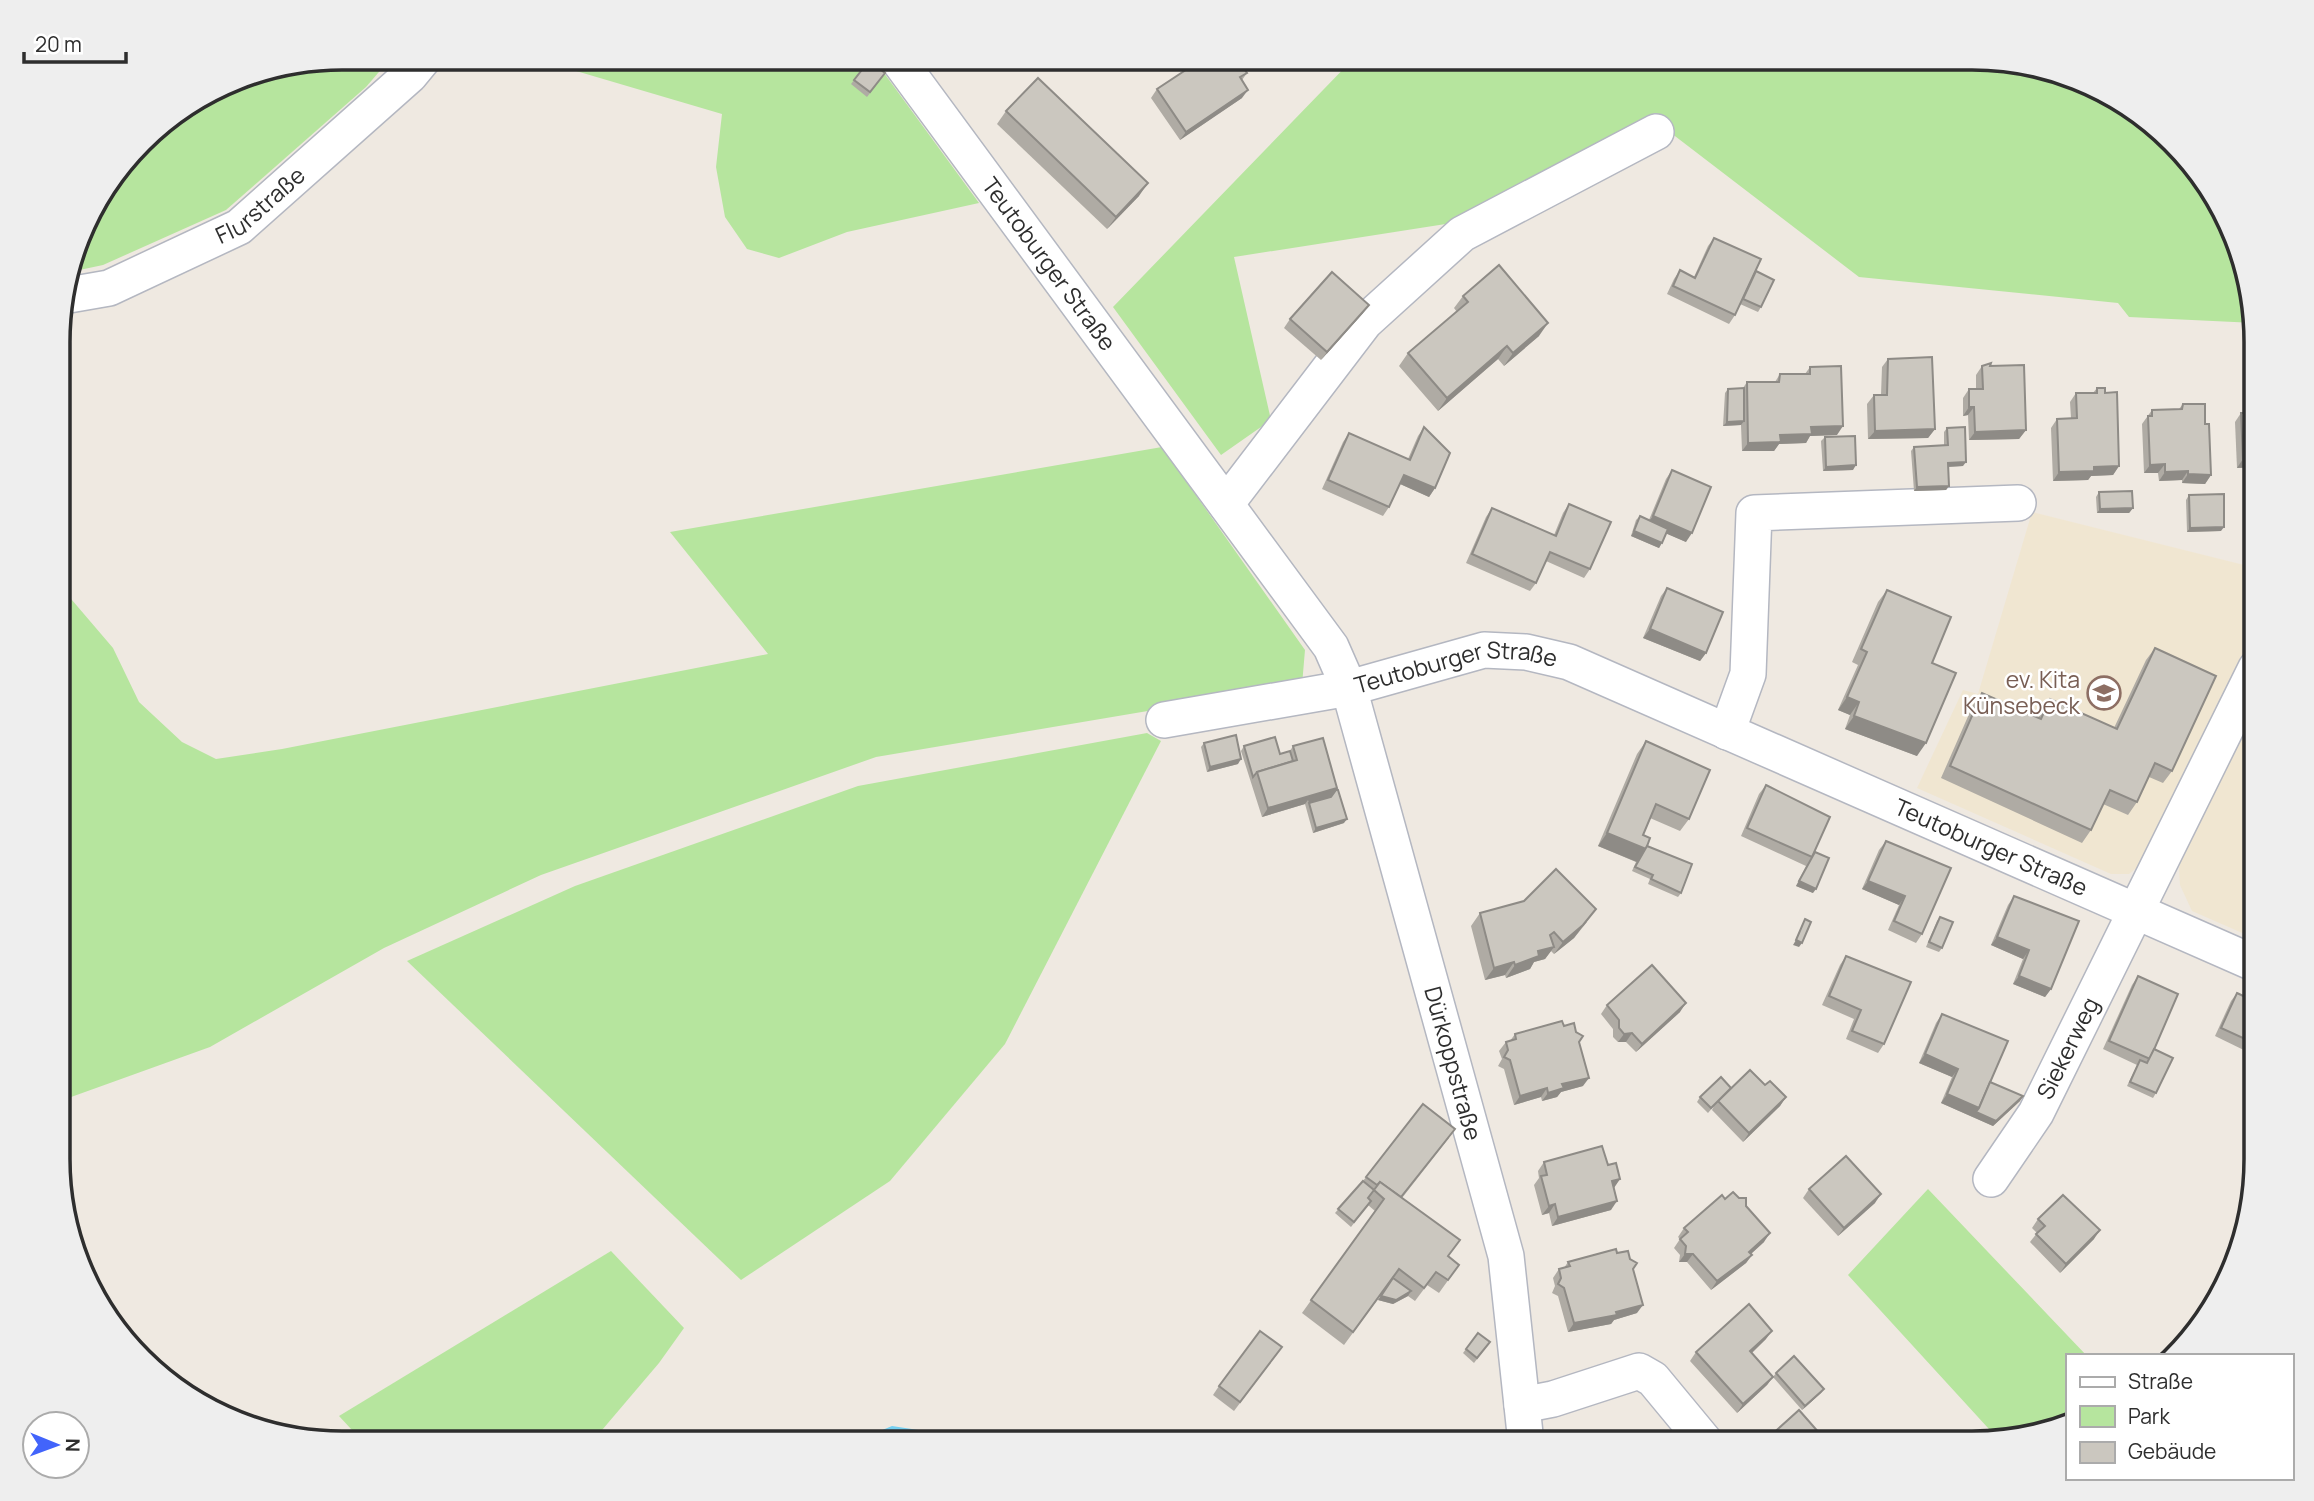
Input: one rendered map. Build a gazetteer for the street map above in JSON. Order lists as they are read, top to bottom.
{
  "streets": {
    "street": [
      "Flurstraße",
      "Teutoburger Straße",
      "Siekerweg",
      "Dürkoppstraße"
    ]
  },
  "crossings": [
    ["Teutoburger Straße", "Siekerweg"],
    ["Teutoburger Straße", "Dürkoppstraße"]
  ],
  "places": {
    "school or university": ["ev. Kita Künsebeck"]
  },
  "legend": ["Straße", "Park", "Gebäude"],
  "scale_bar": "20 m",
  "north": "right"
}
